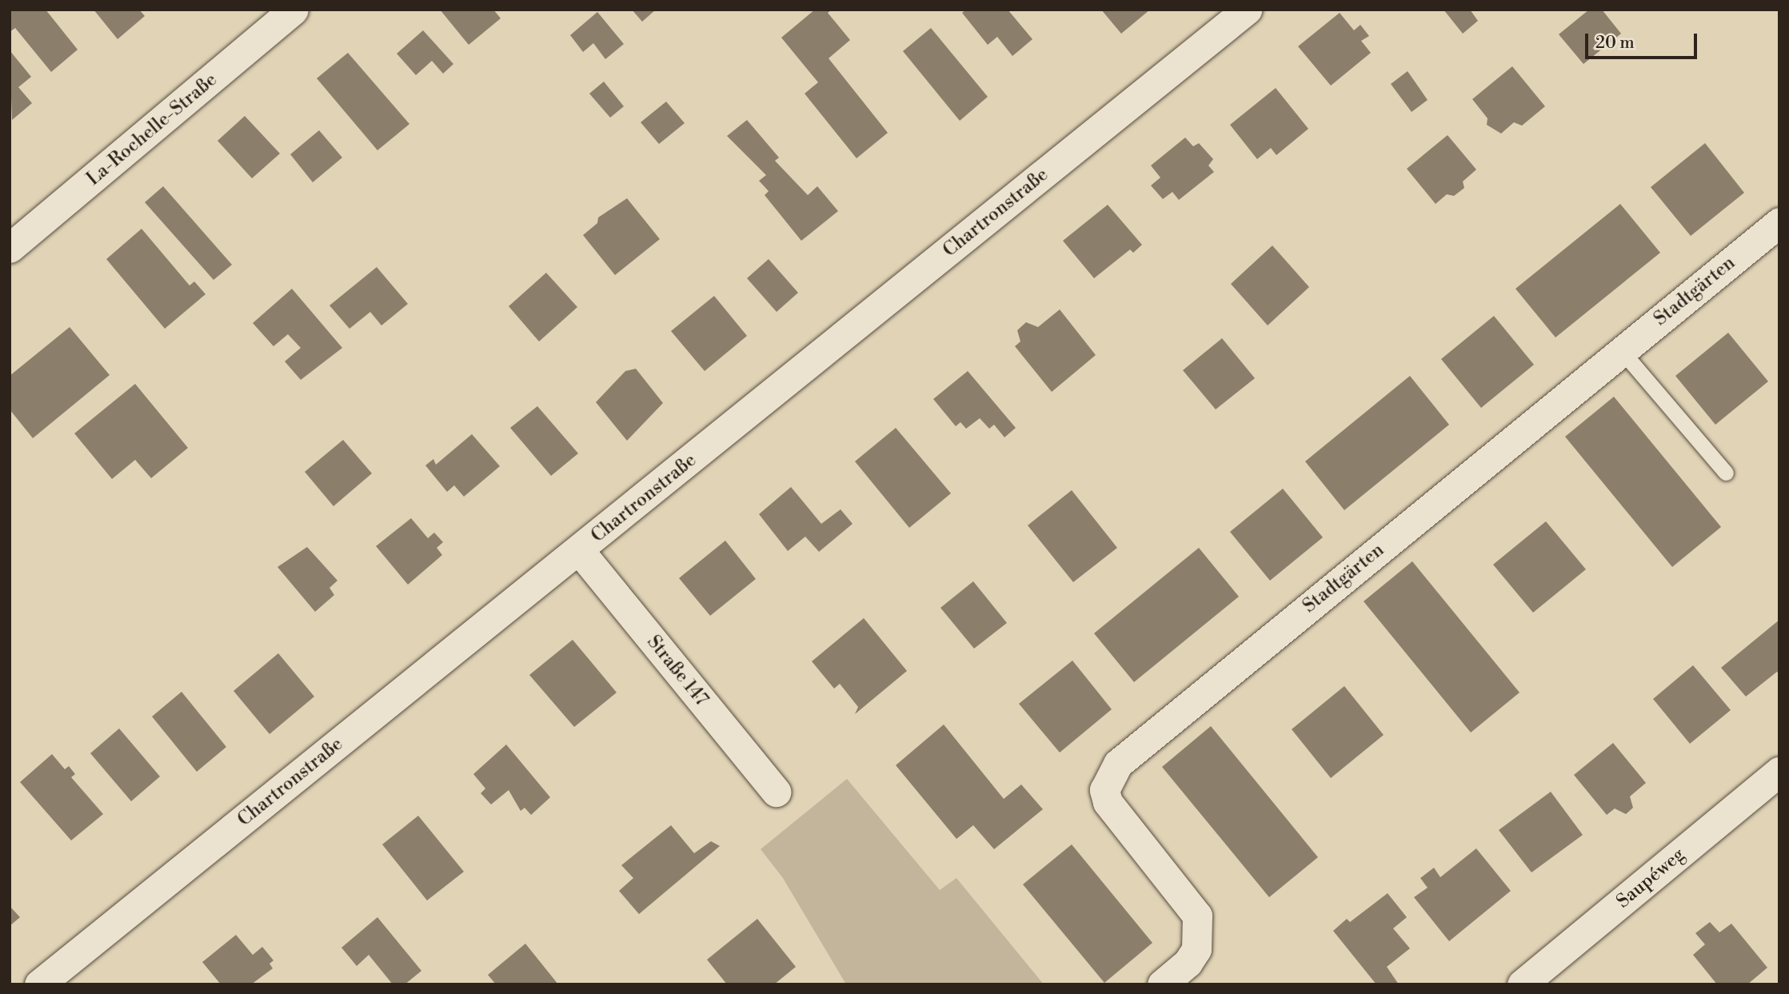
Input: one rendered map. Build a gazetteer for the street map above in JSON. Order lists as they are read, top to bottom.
{
  "streets": {
    "street": [
      "La-Rochelle-Straße",
      "Chartronstraße",
      "Stadtgärten",
      "Straße 147",
      "Saupéweg"
    ]
  },
  "crossings": [
    ["Chartronstraße", "Straße 147"]
  ],
  "scale_bar": "20 m"
}
